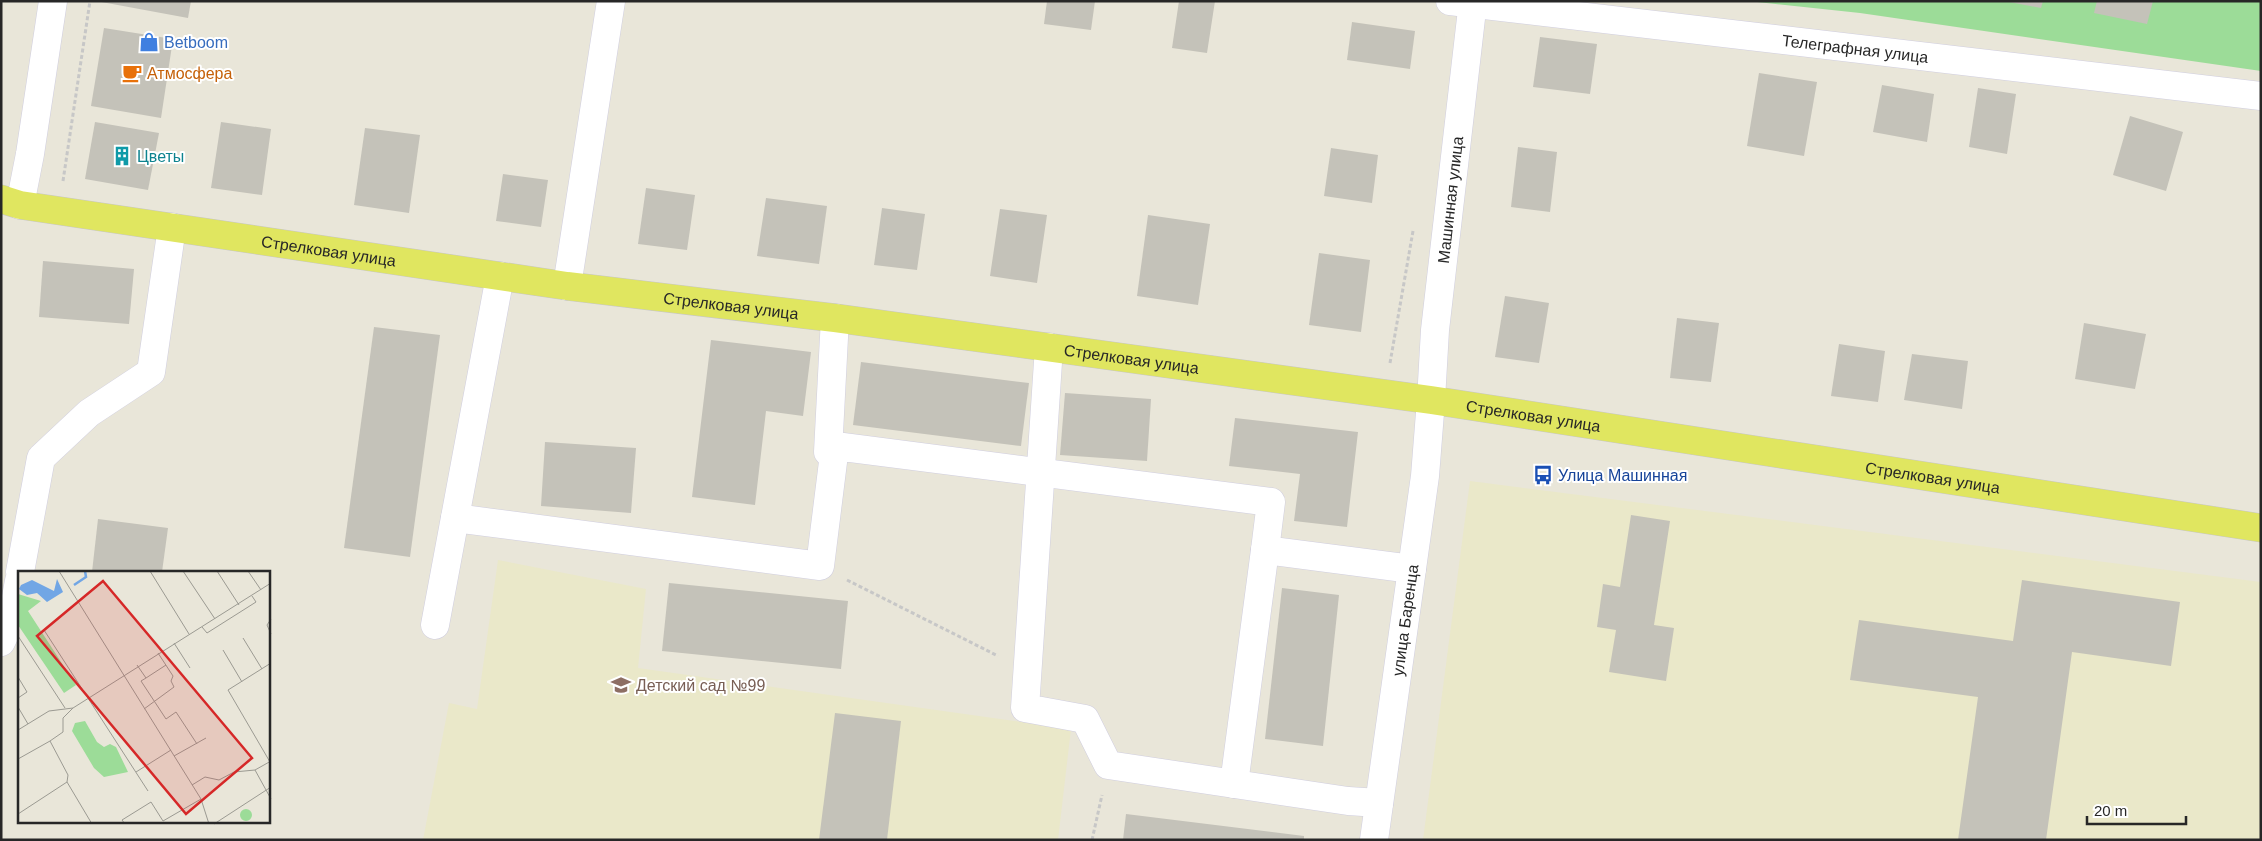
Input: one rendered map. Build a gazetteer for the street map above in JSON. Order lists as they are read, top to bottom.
{
  "streets": {
    "main road": ["Стрелковая улица"],
    "street": ["Телеграфная улица", "Машинная улица", "улица Баренца"]
  },
  "crossings": [
    ["Телеграфная улица", "Машинная улица"],
    ["Машинная улица", "Стрелковая улица"],
    ["Машинная улица", "улица Баренца"],
    ["Стрелковая улица", "улица Баренца"]
  ],
  "places": {
    "shop": ["Betboom"],
    "cafe": ["Атмосфера"],
    "building": ["Цветы"],
    "bus stop": ["Улица Машинная"],
    "school or university": ["Детский сад №99"]
  },
  "scale_bar": "20 m"
}
